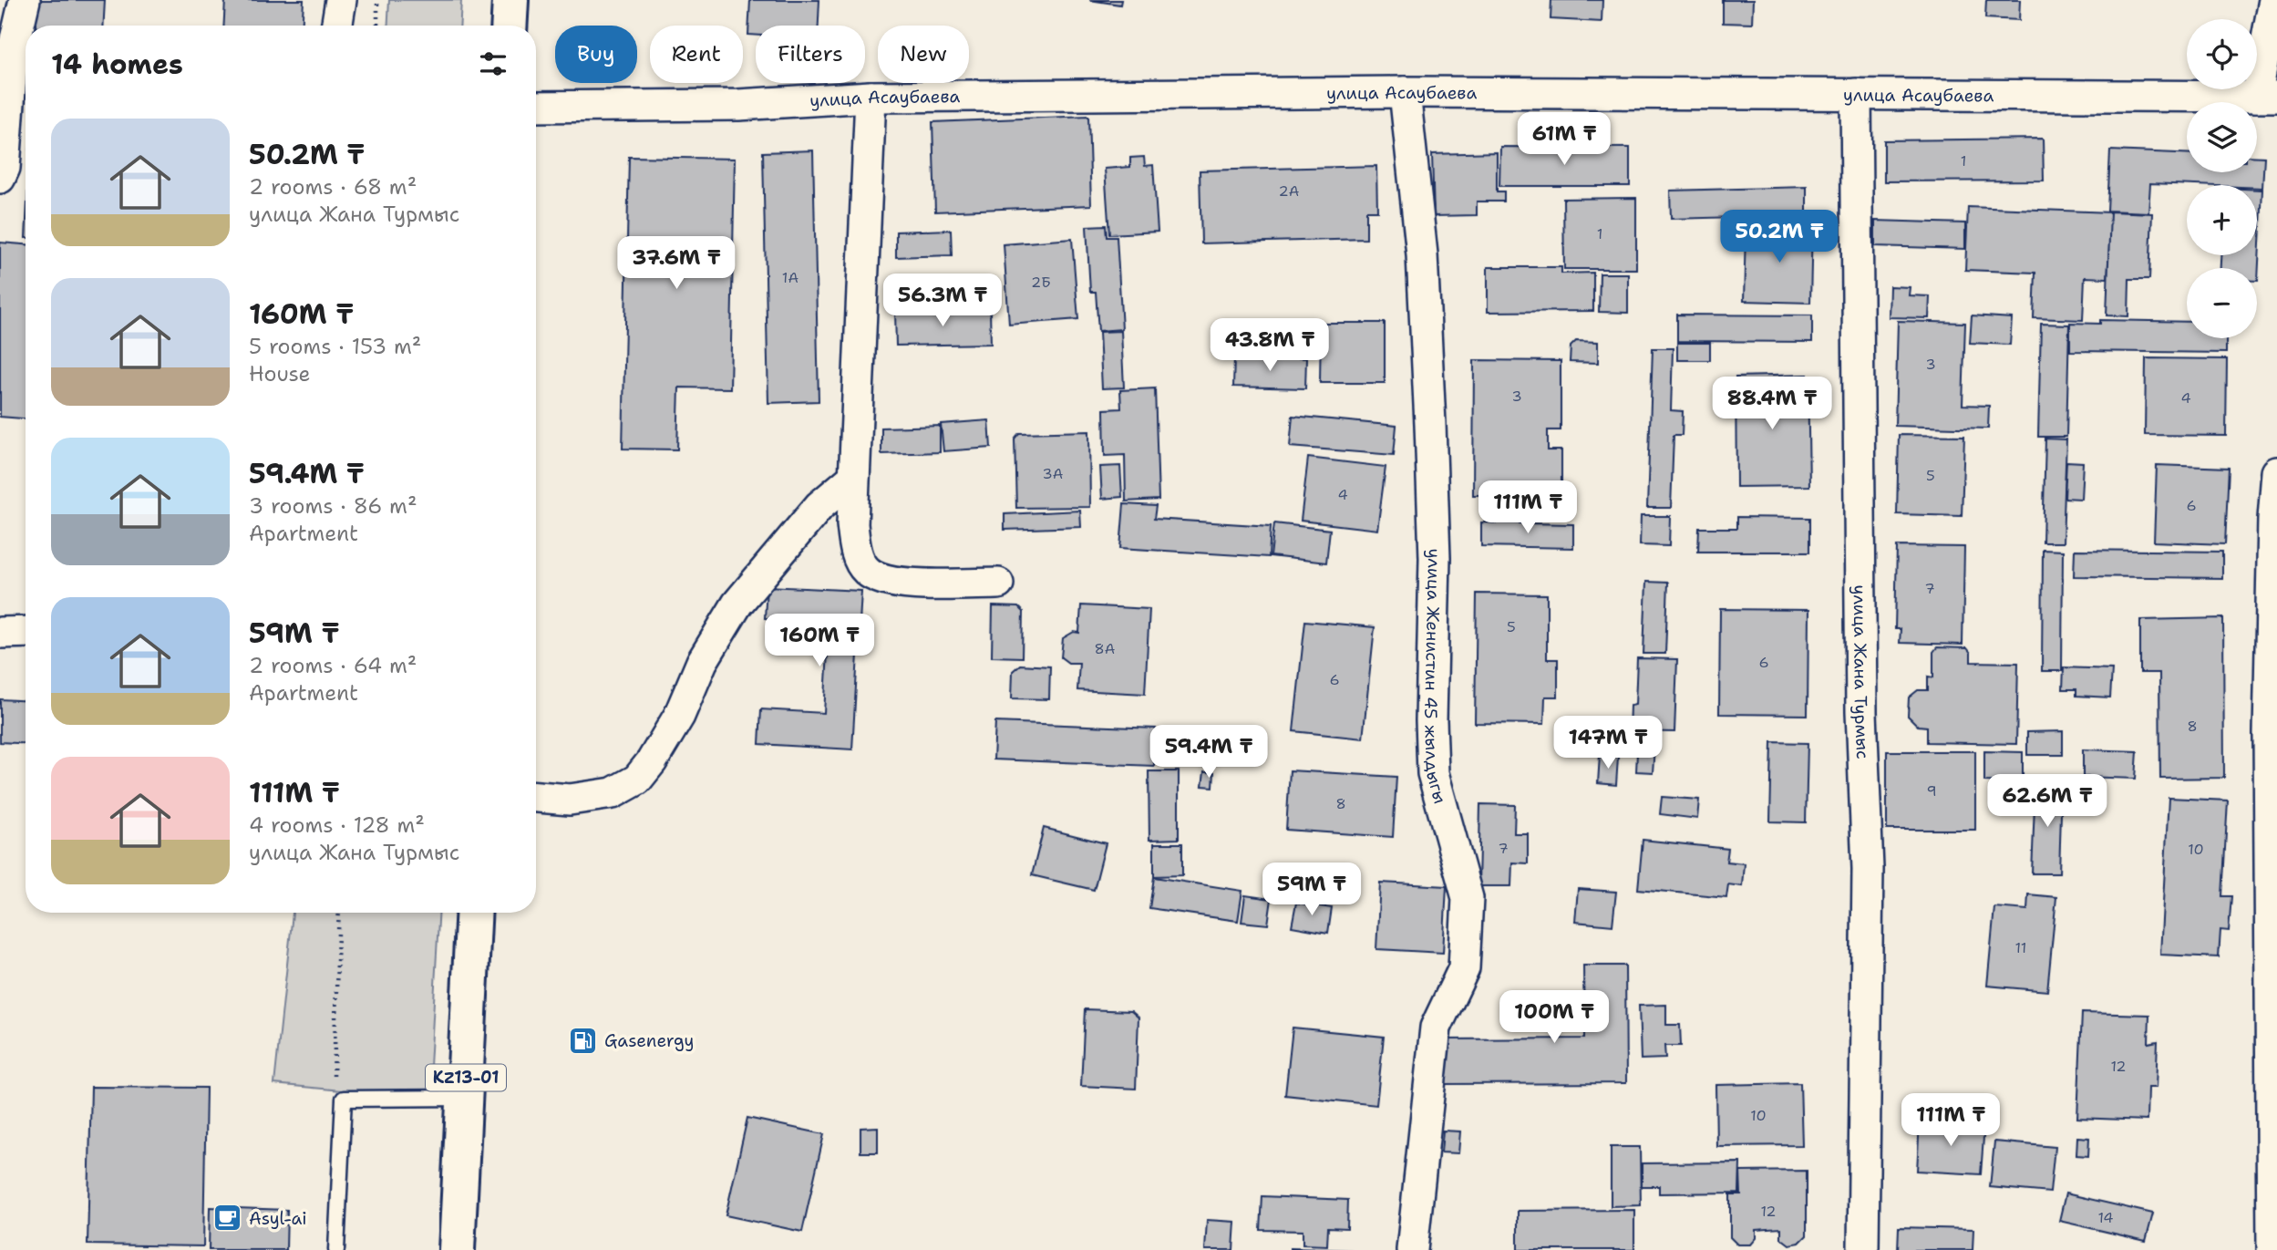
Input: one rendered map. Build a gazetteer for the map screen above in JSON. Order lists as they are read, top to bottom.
{
  "streets": {
    "highway": ["KZ13-01"],
    "street": ["улица Асаубаева", "улица Жана Турмыс", "улица Женистин 45 жылдыгы"]
  },
  "crossings": [
    ["улица Асаубаева", "улица Жана Турмыс"],
    ["улица Асаубаева", "улица Женистин 45 жылдыгы"]
  ],
  "places": {
    "fuel station": ["Gasenergy"],
    "cafe": ["Asyl-ai"]
  },
  "house_numbers": [
    "1",
    "2А",
    "1",
    "1А",
    "2Б",
    "3",
    "3",
    "4",
    "3А",
    "5",
    "4",
    "6",
    "7",
    "5",
    "8А",
    "6",
    "6",
    "8",
    "9",
    "8",
    "7",
    "10",
    "11",
    "12",
    "10",
    "12",
    "14"
  ],
  "page": {
    "map_buttons": ["+", "−"],
    "chip": [
      "Buy",
      "Rent",
      "Filters",
      "New"
    ],
    "heading": "14 homes",
    "list": [
      {
        "name": "50.2M ₸",
        "note": "2 rooms · 68 m² · улица Жана Турмыс"
      },
      {
        "name": "160M ₸",
        "note": "5 rooms · 153 m² · House"
      },
      {
        "name": "59.4M ₸",
        "note": "3 rooms · 86 m² · Apartment"
      },
      {
        "name": "59M ₸",
        "note": "2 rooms · 64 m² · Apartment"
      },
      {
        "name": "111M ₸",
        "note": "4 rooms · 128 m² · улица Жана Турмыс"
      }
    ],
    "price": [
      "61M ₸",
      "50.2M ₸",
      "37.6M ₸",
      "56.3M ₸",
      "43.8M ₸",
      "88.4M ₸",
      "111M ₸",
      "160M ₸",
      "147M ₸",
      "59.4M ₸",
      "62.6M ₸",
      "59M ₸",
      "100M ₸",
      "111M ₸"
    ]
  }
}
